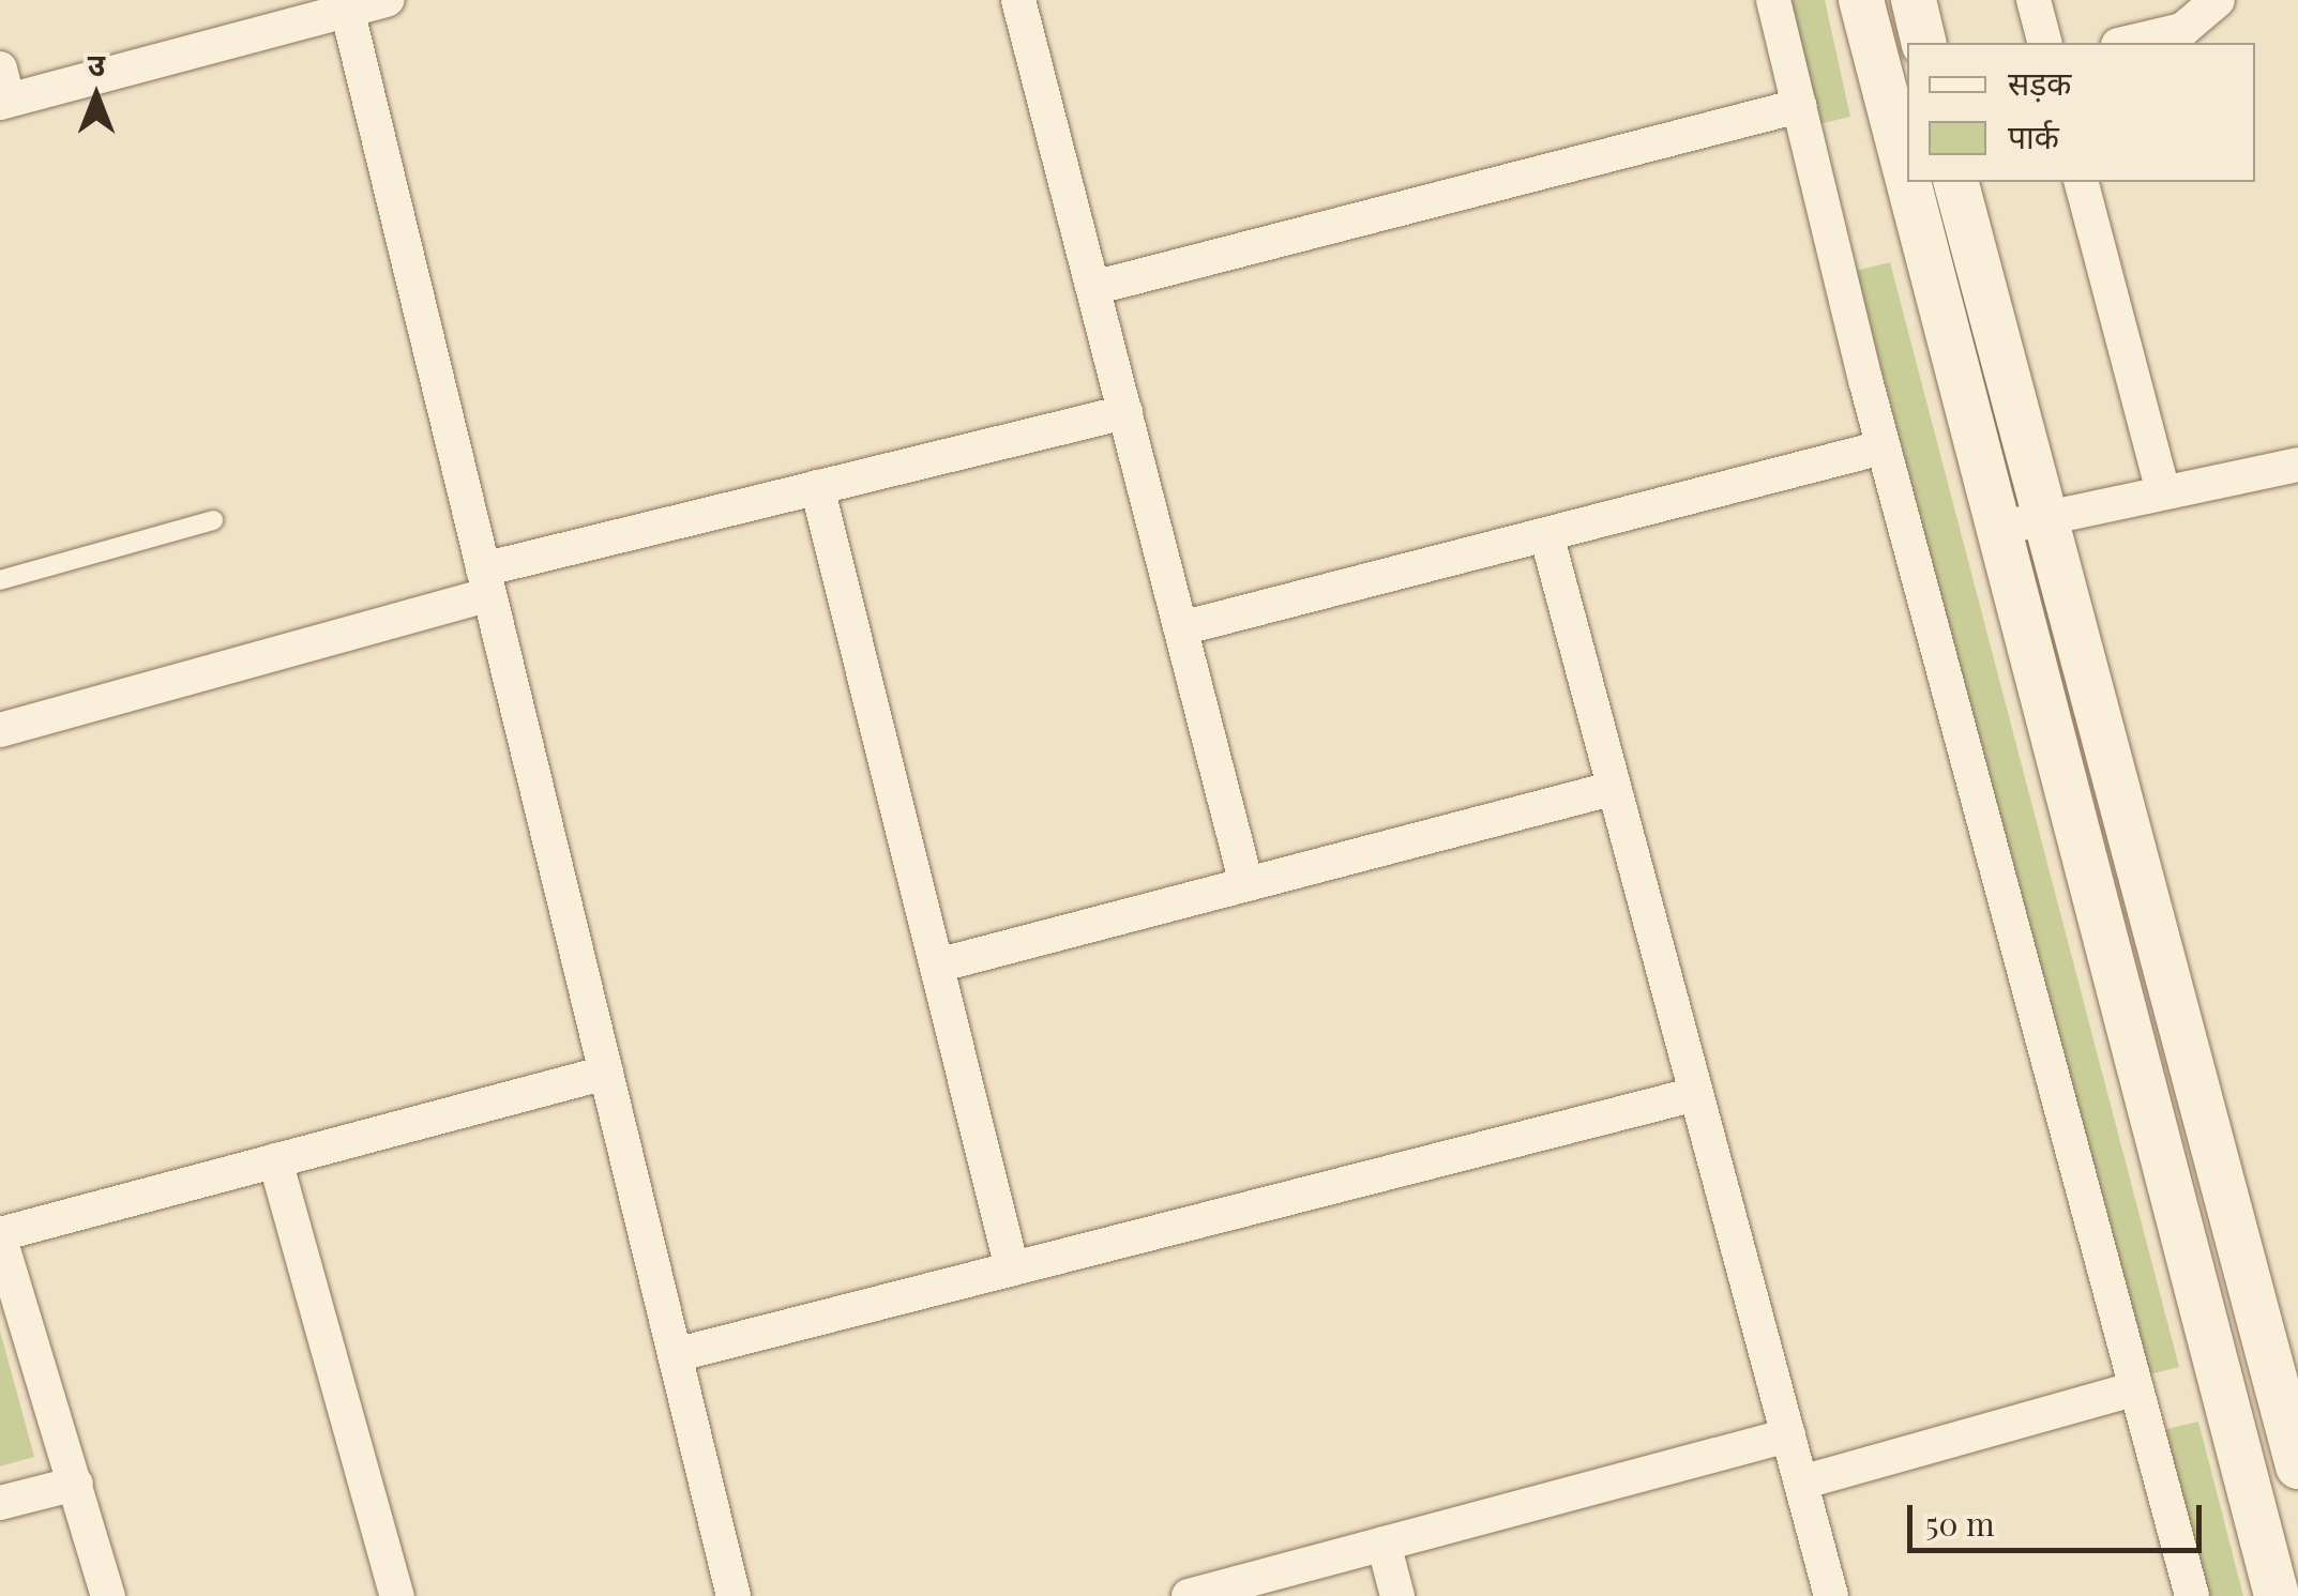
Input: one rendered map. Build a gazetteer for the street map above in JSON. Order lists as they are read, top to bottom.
{
  "legend": ["सड़क", "पार्क"],
  "scale_bar": "50 m",
  "north": "top"
}
